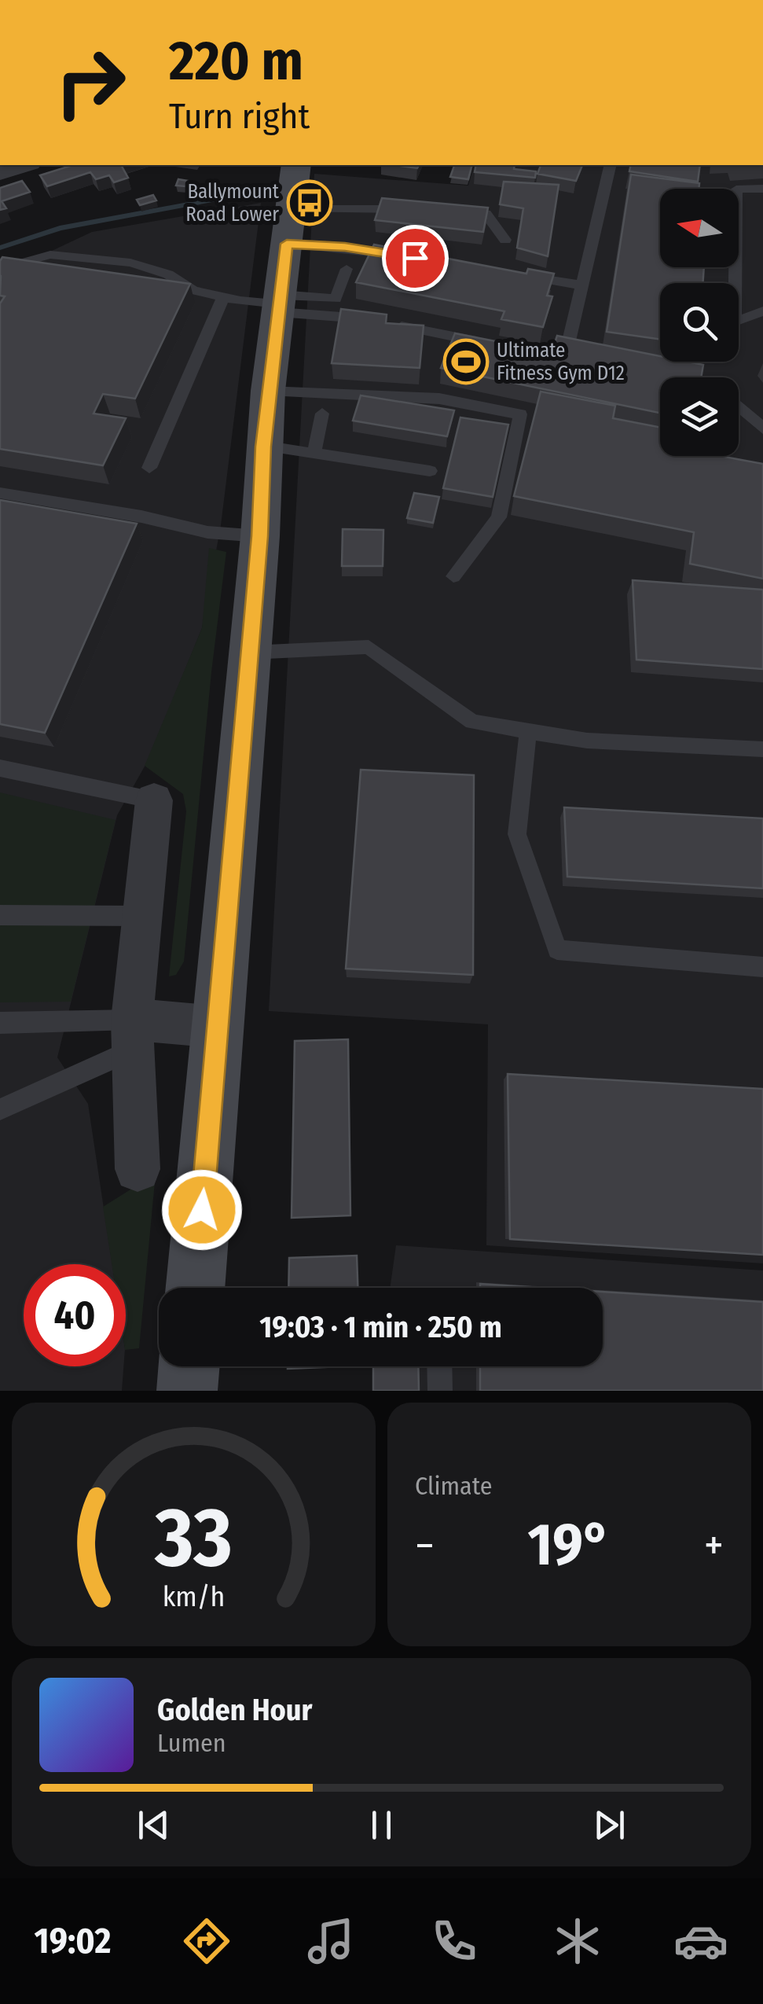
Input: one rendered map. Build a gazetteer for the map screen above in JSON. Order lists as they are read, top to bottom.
{
  "places": {
    "bus stop": ["Ballymount Road Lower"],
    "sports": ["Ultimate Fitness Gym D12"]
  },
  "north": "left",
  "page": {
    "turn": ["220 m", "Turn right"],
    "limit": "40",
    "trip": "19:03 · 1 min · 250 m",
    "tile": "Climate",
    "heat": ["−", "19°", "+"],
    "song": ["Golden Hour", "Lumen"],
    "tabs": "19:02",
    "gauge": ["33", "km/h"]
  }
}
